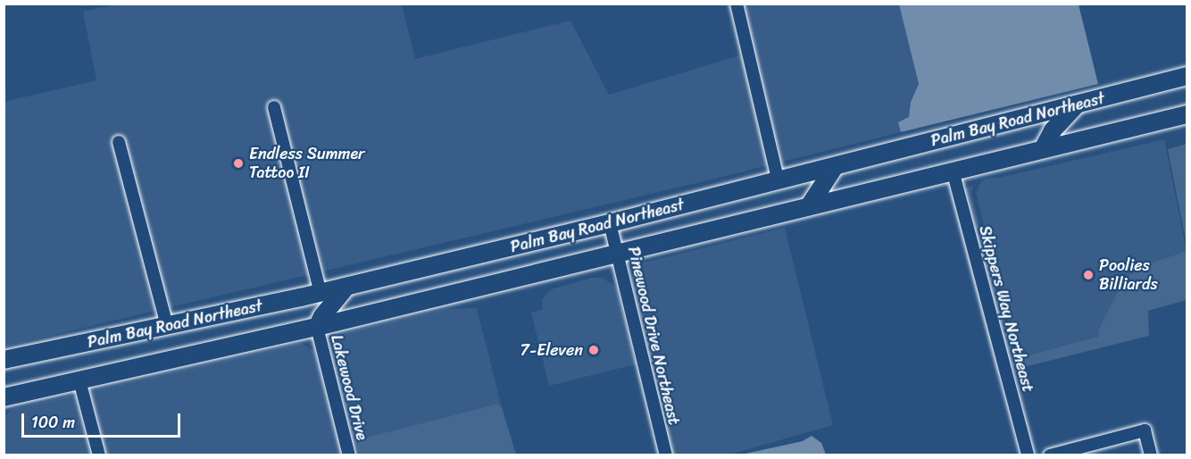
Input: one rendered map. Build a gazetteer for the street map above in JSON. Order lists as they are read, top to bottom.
{
  "streets": {
    "main road": ["Palm Bay Road Northeast"],
    "street": ["Skippers Way Northeast", "Pinewood Drive Northeast", "Lakewood Drive"]
  },
  "crossings": [
    ["Palm Bay Road Northeast", "Skippers Way Northeast"],
    ["Palm Bay Road Northeast", "Pinewood Drive Northeast"],
    ["Palm Bay Road Northeast", "Lakewood Drive"]
  ],
  "places": ["Endless Summer Tattoo II", "Poolies Billiards", "7-Eleven"],
  "scale_bar": "100 m"
}
